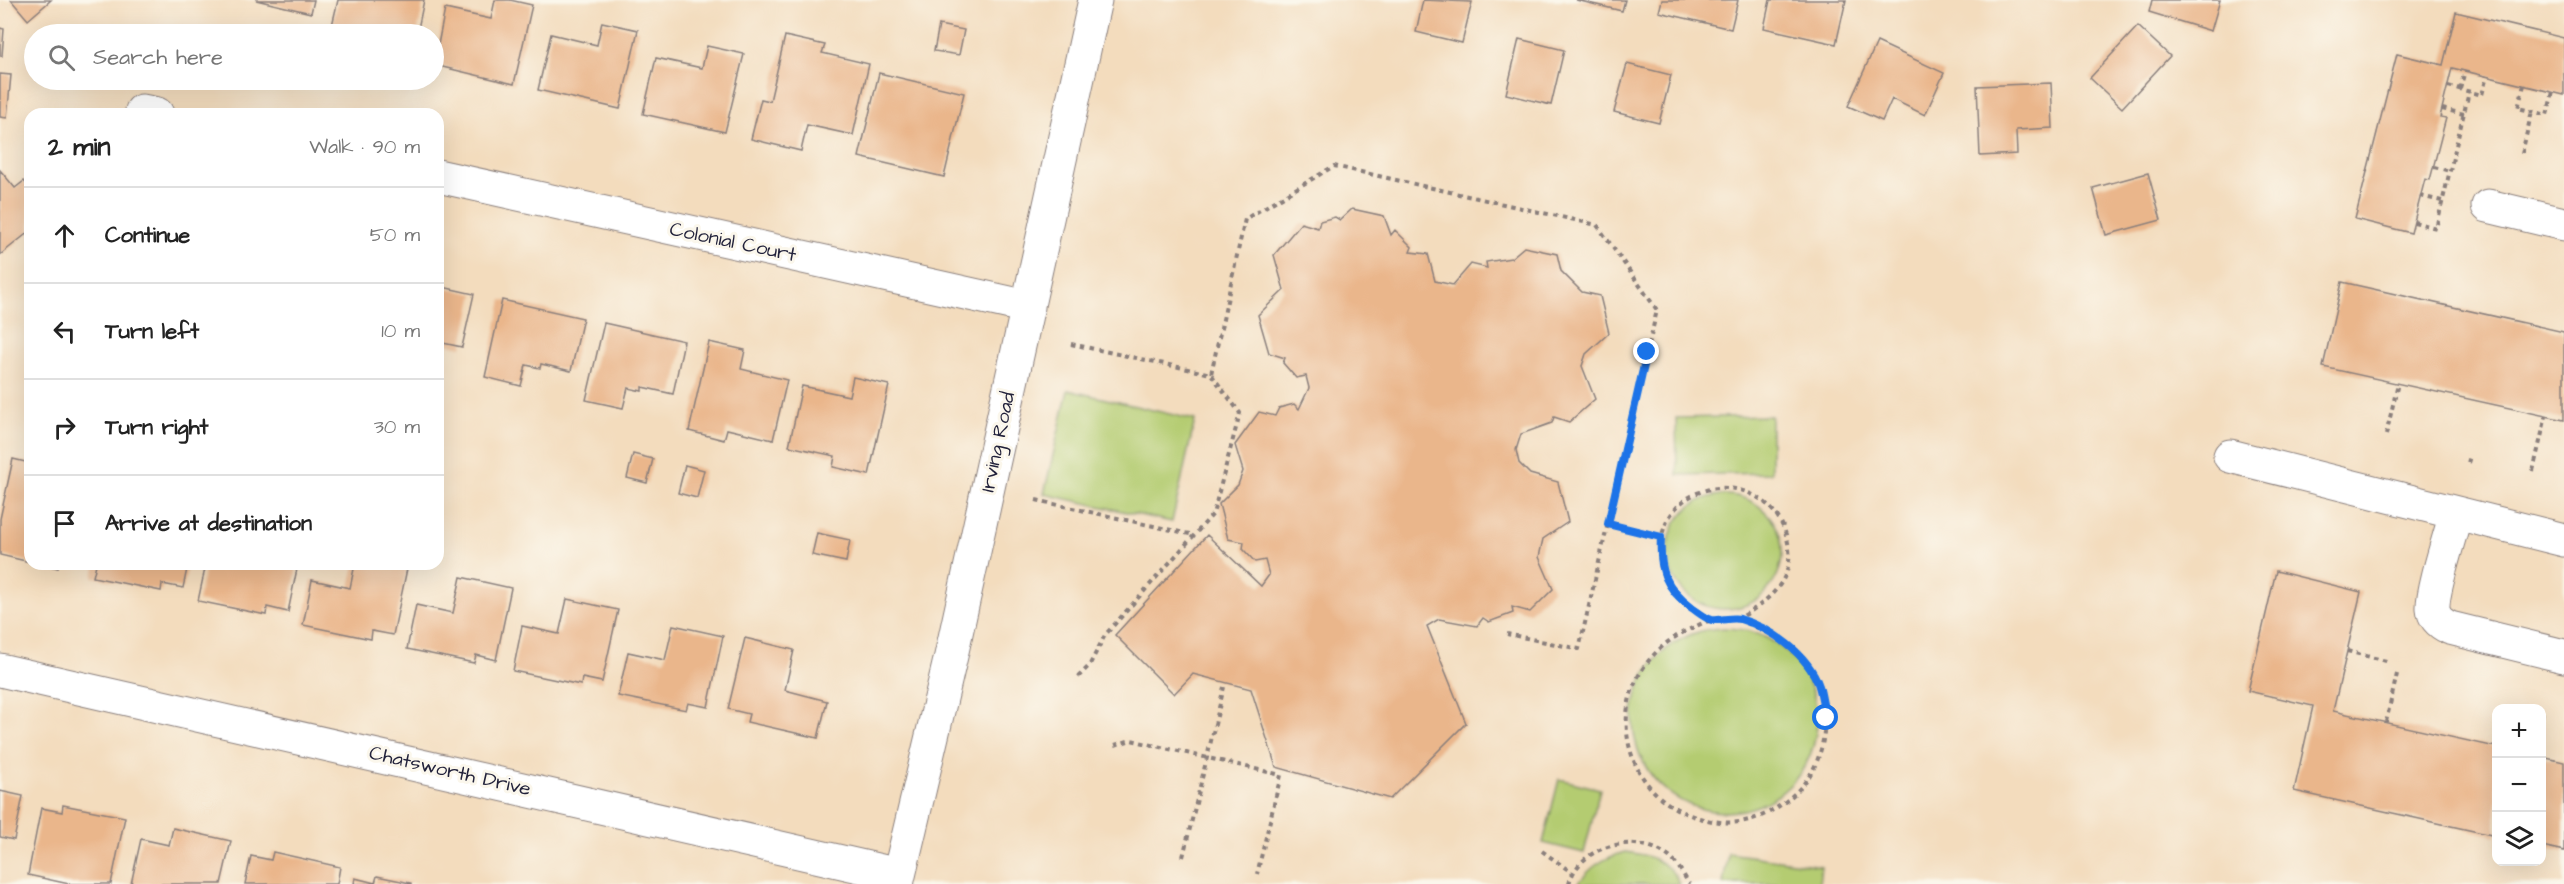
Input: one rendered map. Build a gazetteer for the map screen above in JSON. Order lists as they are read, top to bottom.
{
  "streets": {
    "street": ["Colonial Court", "Irving Road", "Chatsworth Drive"]
  },
  "crossings": [
    ["Colonial Court", "Irving Road"],
    ["Irving Road", "Chatsworth Drive"]
  ],
  "page": {
    "search": "Search here",
    "heading": ["2 min", "Walk · 90 m"],
    "list": [
      ["Continue", "50 m"],
      ["Turn left", "10 m"],
      ["Turn right", "30 m"],
      "Arrive at destination"
    ],
    "map_buttons": ["+", "−"]
  }
}
